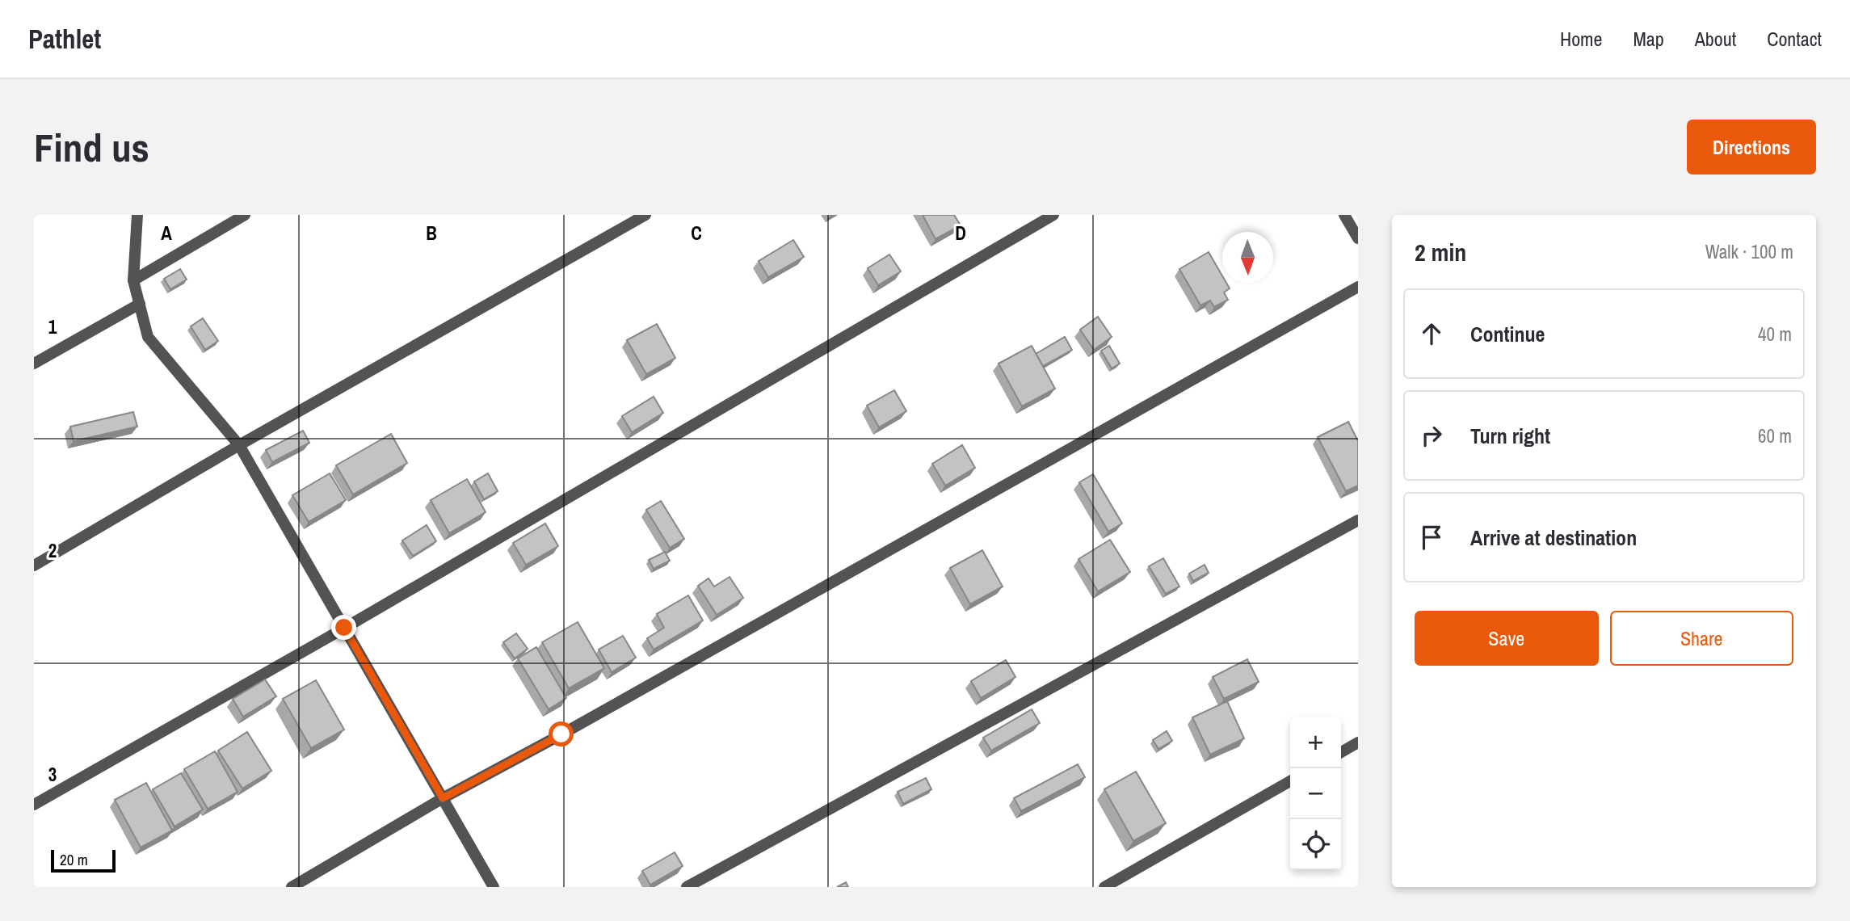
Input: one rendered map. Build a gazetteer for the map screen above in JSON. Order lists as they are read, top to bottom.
{
  "scale_bar": "20 m",
  "north": "bottom",
  "page": {
    "header": "Pathlet",
    "nav": [
      "Home",
      "Map",
      "About",
      "Contact"
    ],
    "buttons": [
      "Directions",
      ["Save", "Share"]
    ],
    "title": "Find us",
    "heading": ["2 min", "Walk · 100 m"],
    "list": [
      ["Continue", "40 m"],
      ["Turn right", "60 m"],
      "Arrive at destination"
    ],
    "map_buttons": ["+", "−"],
    "scale": "20 m"
  },
  "grid": {
    "columns": [
      "A",
      "B",
      "C",
      "D"
    ],
    "rows": ["1", "2", "3"]
  }
}
